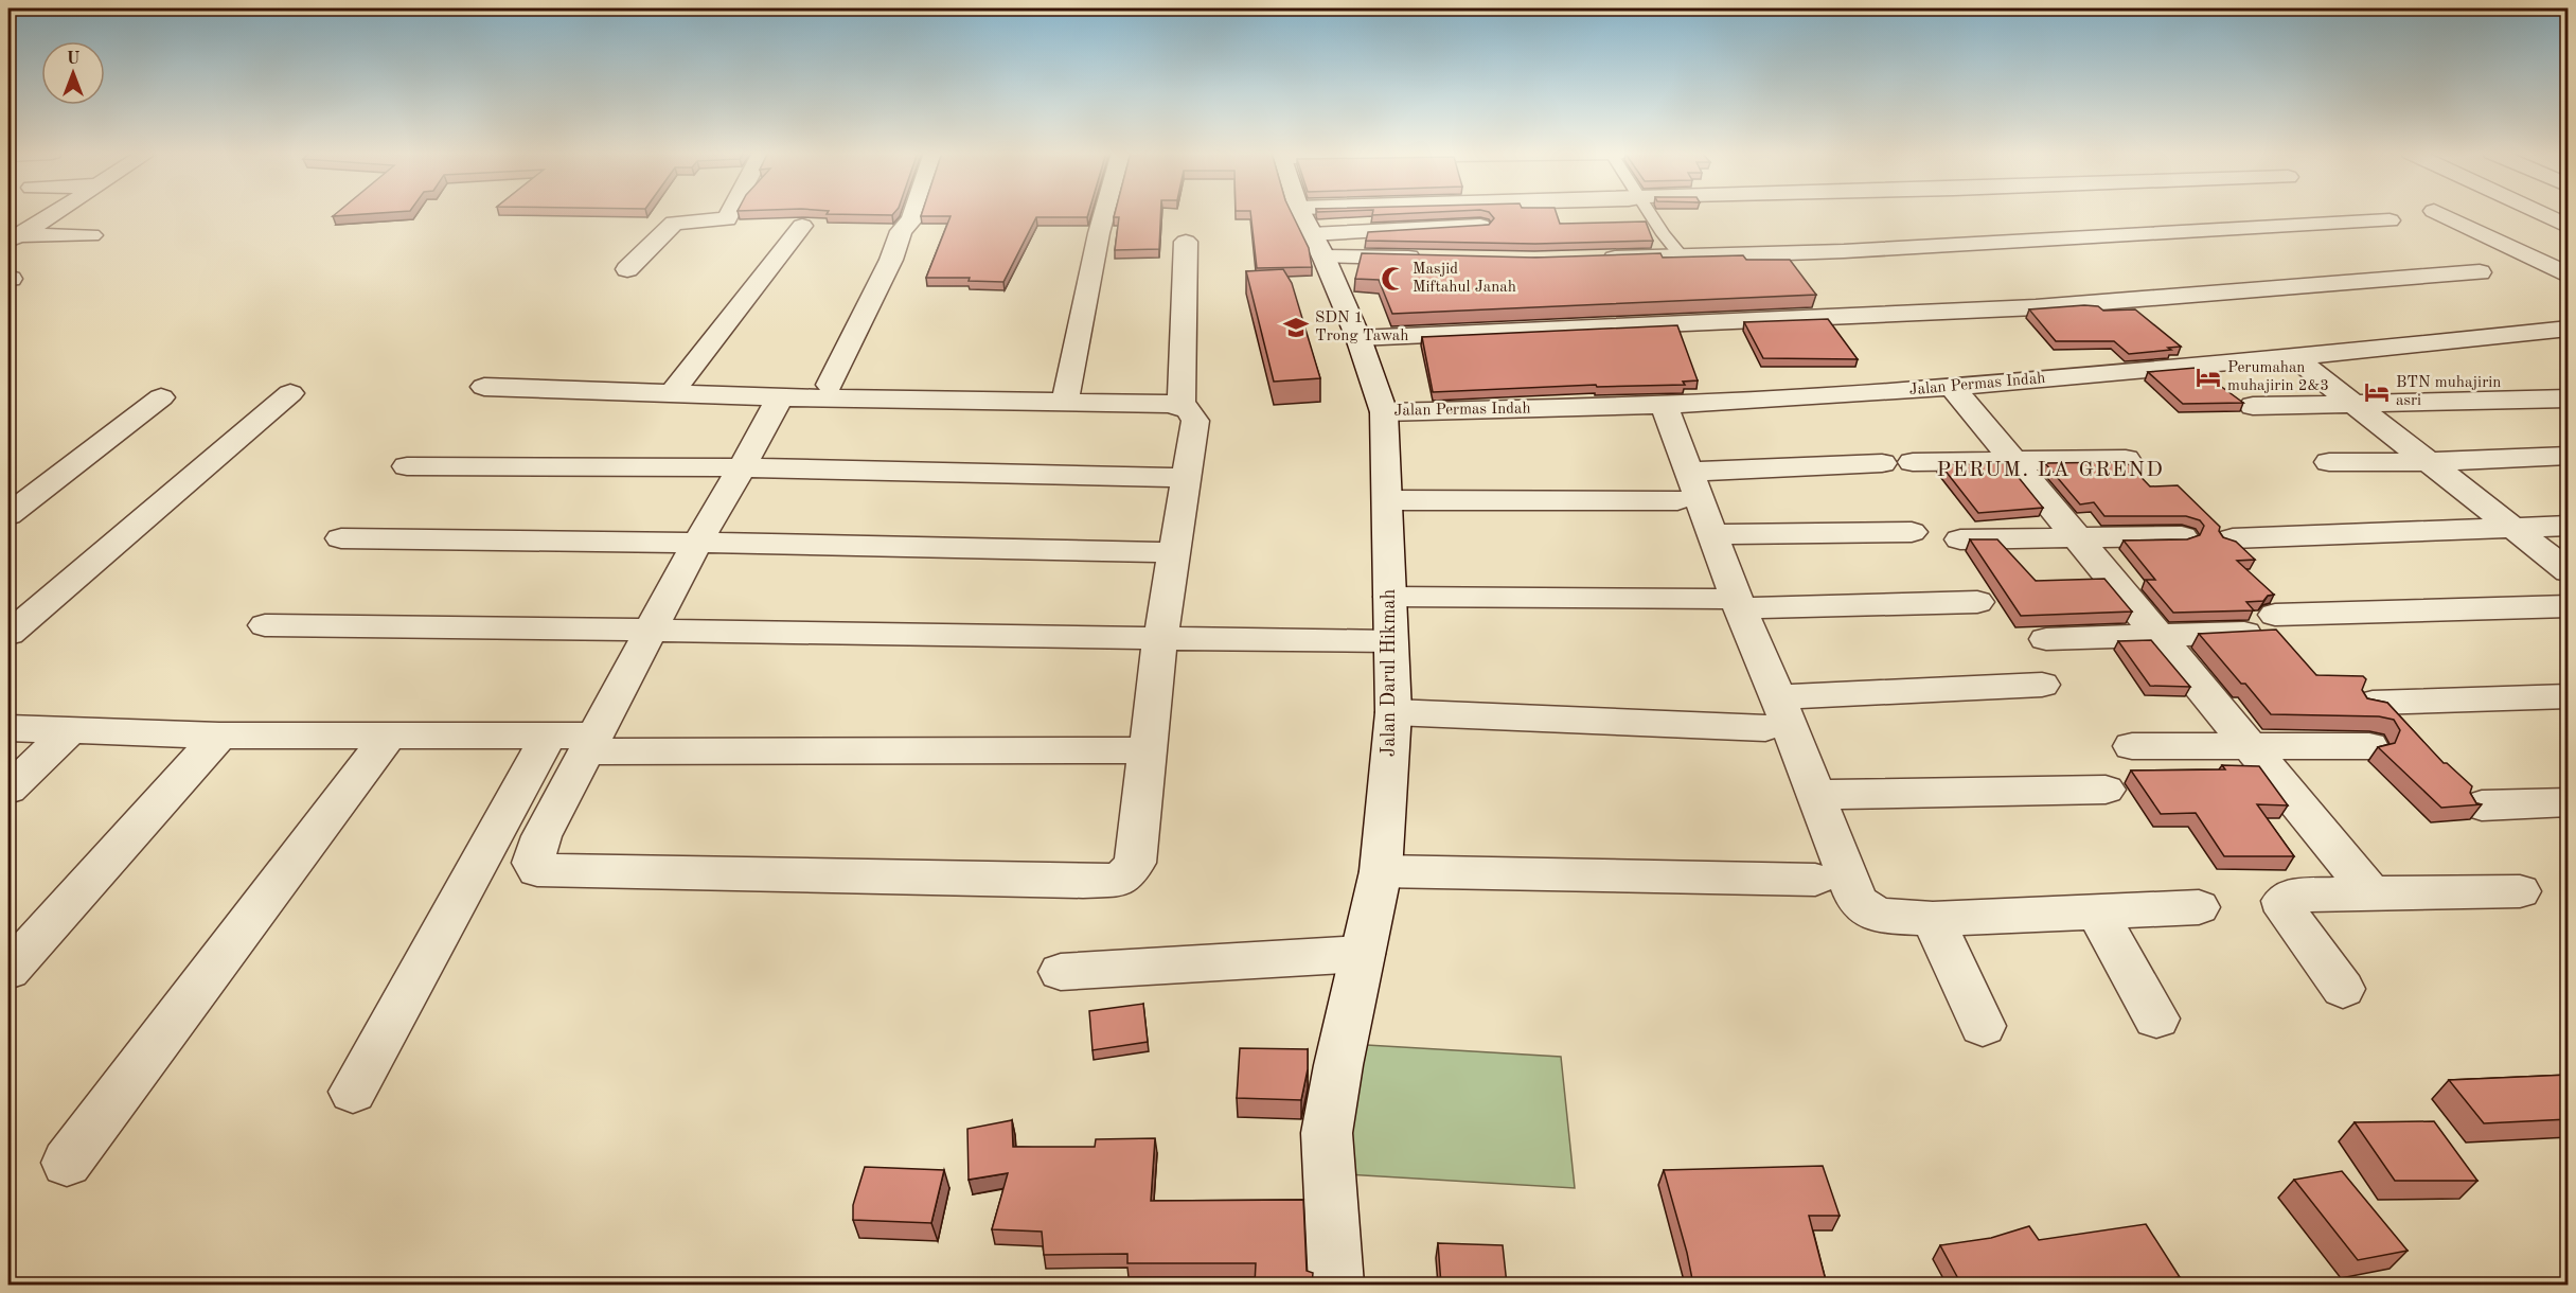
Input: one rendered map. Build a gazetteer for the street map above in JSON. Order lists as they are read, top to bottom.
{
  "streets": {
    "street": ["Jalan Permas Indah", "Jalan Darul Hikmah"]
  },
  "crossings": [
    ["Jalan Permas Indah", "Jalan Darul Hikmah"]
  ],
  "districts": ["PERUM. LA GREND"],
  "places": {
    "mosque": ["Masjid Miftahul Janah"],
    "school or university": ["SDN 1 Trong Tawah"],
    "hotel": ["Perumahan muhajirin 2&3", "BTN muhajirin asri"]
  },
  "north": "top"
}
